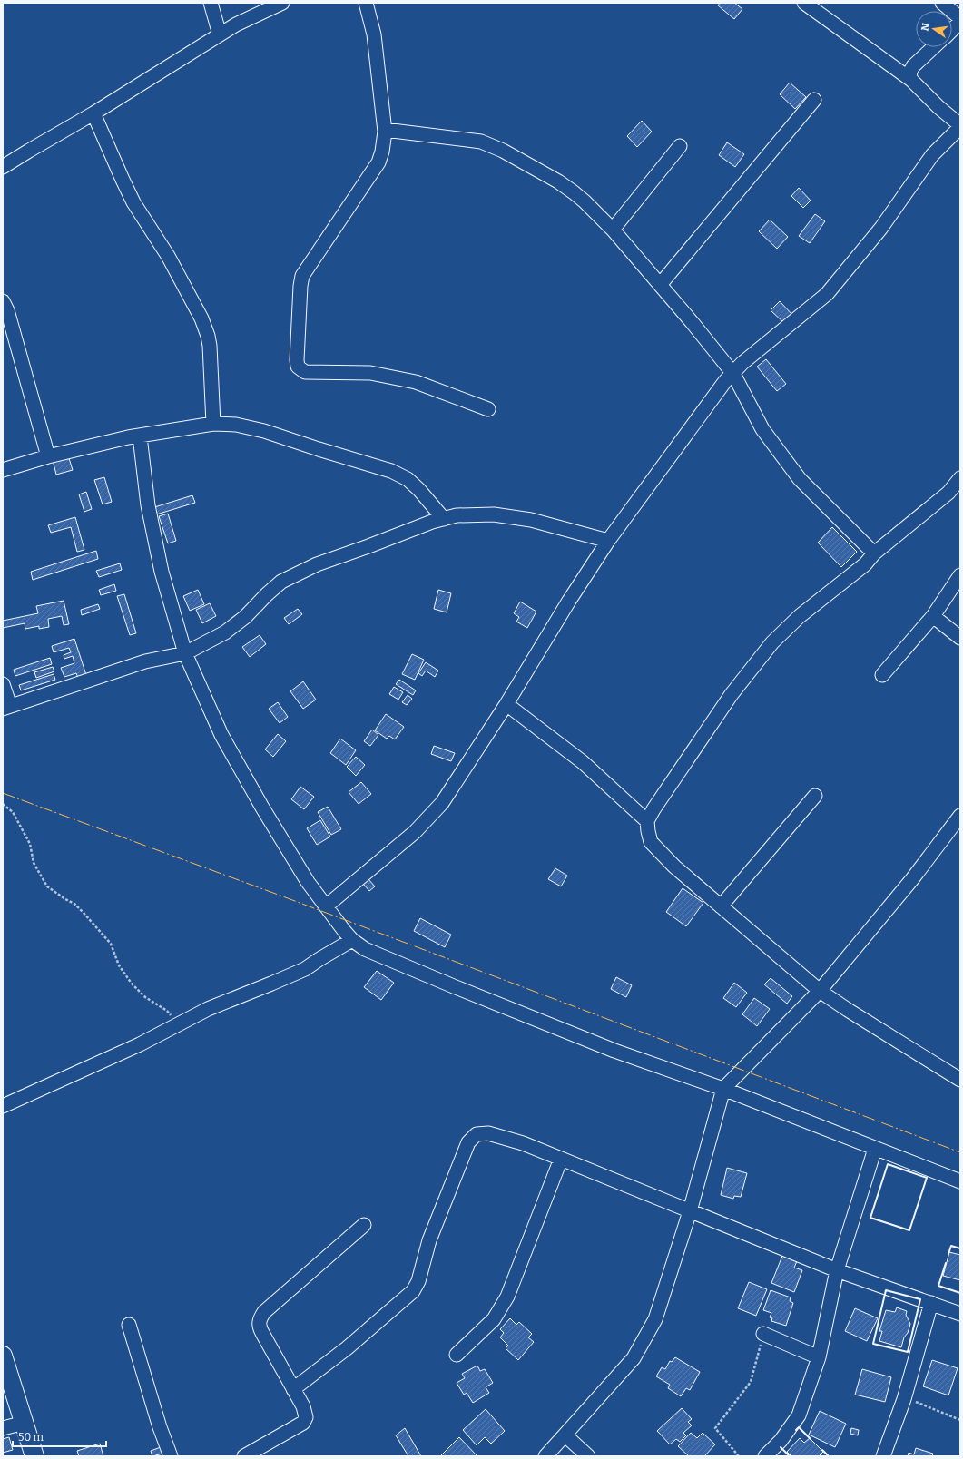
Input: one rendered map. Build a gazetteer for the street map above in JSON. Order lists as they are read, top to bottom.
{
  "scale_bar": "50 m",
  "north": "left"
}
